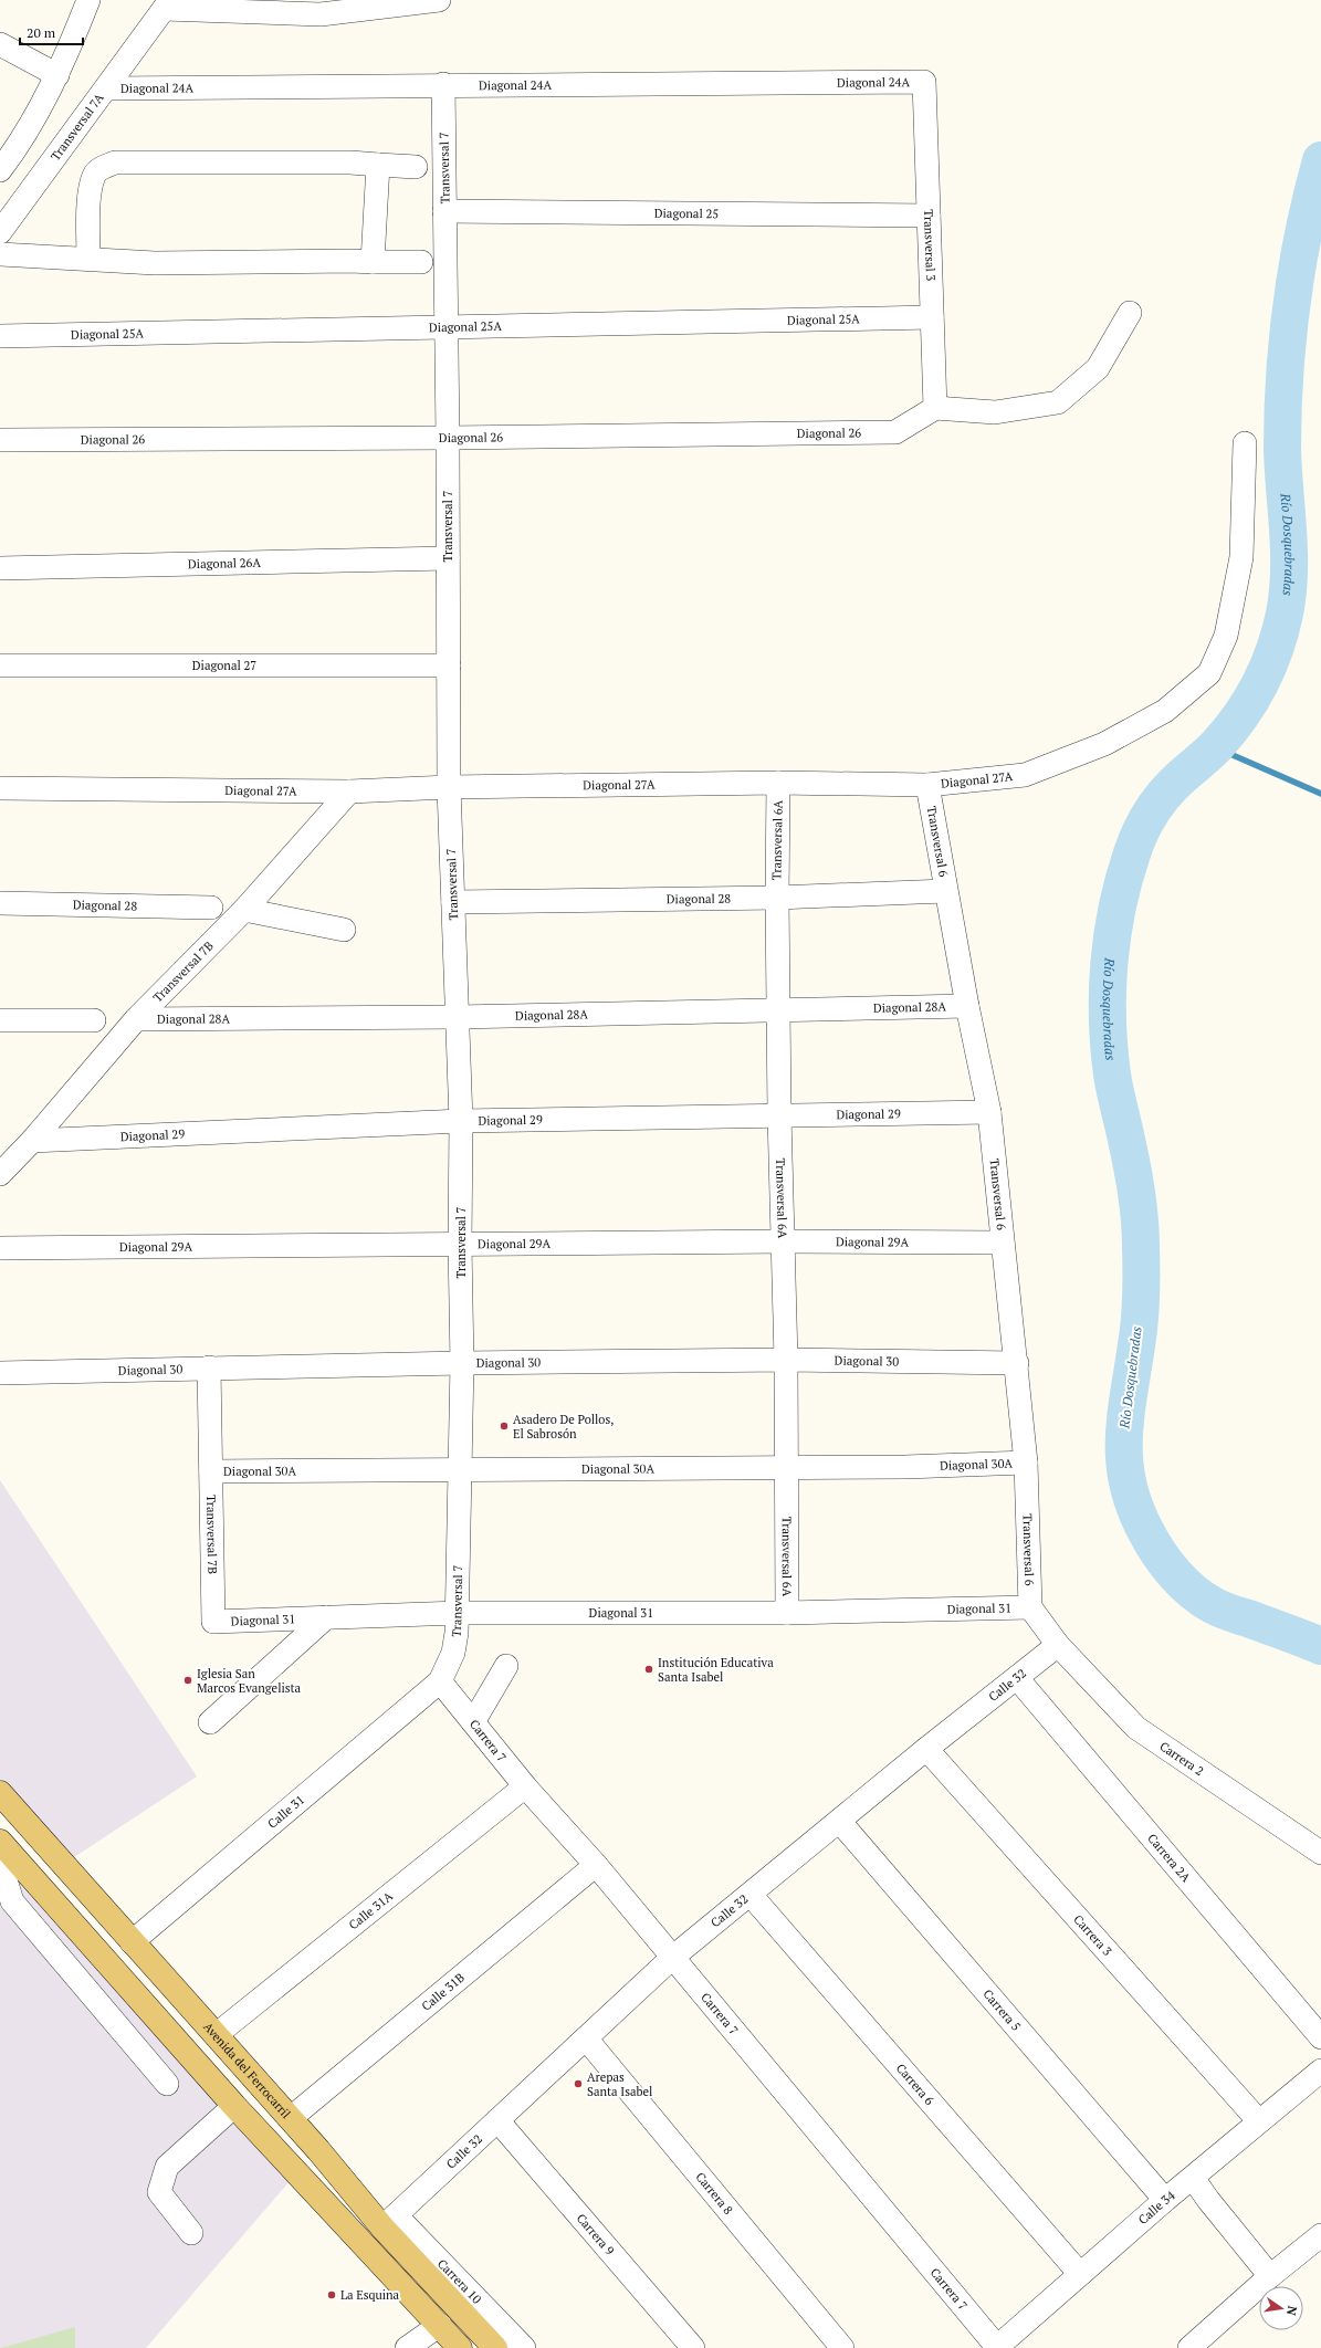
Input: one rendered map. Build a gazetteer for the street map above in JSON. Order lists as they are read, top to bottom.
{
  "streets": {
    "main road": ["Avenida del Ferrocarril"],
    "street": [
      "Diagonal 24A",
      "Transversal 7A",
      "Transversal 7",
      "Diagonal 25",
      "Transversal 3",
      "Diagonal 25A",
      "Diagonal 26",
      "Diagonal 26A",
      "Diagonal 27",
      "Diagonal 27A",
      "Transversal 6A",
      "Transversal 6",
      "Diagonal 28",
      "Transversal 7B",
      "Diagonal 28A",
      "Diagonal 29",
      "Diagonal 29A",
      "Diagonal 30",
      "Diagonal 30A",
      "Diagonal 31",
      "Calle 32",
      "Carrera 7",
      "Carrera 2",
      "Calle 31",
      "Carrera 2A",
      "Calle 31A",
      "Carrera 3",
      "Calle 31B",
      "Carrera 5",
      "Carrera 6",
      "Carrera 8",
      "Calle 34",
      "Carrera 9",
      "Carrera 10"
    ]
  },
  "crossings": [
    ["Diagonal 24A", "Transversal 7A"],
    ["Diagonal 24A", "Transversal 7"],
    ["Diagonal 24A", "Transversal 3"],
    ["Transversal 7", "Diagonal 25"],
    ["Transversal 7", "Diagonal 25A"],
    ["Transversal 7", "Diagonal 26"],
    ["Transversal 7", "Diagonal 26A"],
    ["Transversal 7", "Diagonal 27"],
    ["Transversal 7", "Diagonal 27A"],
    ["Transversal 7", "Diagonal 28"],
    ["Transversal 7", "Diagonal 28A"],
    ["Transversal 7", "Diagonal 29"],
    ["Transversal 7", "Diagonal 29A"],
    ["Transversal 7", "Diagonal 30"],
    ["Transversal 7", "Diagonal 30A"],
    ["Transversal 7", "Diagonal 31"],
    ["Transversal 7", "Carrera 7"],
    ["Transversal 7", "Calle 31"],
    ["Diagonal 25", "Transversal 3"],
    ["Transversal 3", "Diagonal 25A"],
    ["Transversal 3", "Diagonal 26"],
    ["Diagonal 27A", "Transversal 6A"],
    ["Diagonal 27A", "Transversal 6"],
    ["Diagonal 27A", "Transversal 7B"],
    ["Transversal 6A", "Diagonal 28"],
    ["Transversal 6A", "Diagonal 28A"],
    ["Transversal 6A", "Diagonal 29"],
    ["Transversal 6A", "Diagonal 29A"],
    ["Transversal 6A", "Diagonal 30"],
    ["Transversal 6A", "Diagonal 30A"],
    ["Transversal 6A", "Diagonal 31"],
    ["Transversal 6", "Diagonal 28"],
    ["Transversal 6", "Diagonal 28A"],
    ["Transversal 6", "Diagonal 29"],
    ["Transversal 6", "Diagonal 29A"],
    ["Transversal 6", "Diagonal 30"],
    ["Transversal 6", "Diagonal 30A"],
    ["Transversal 6", "Diagonal 31"],
    ["Transversal 7B", "Diagonal 28A"],
    ["Transversal 7B", "Diagonal 29"],
    ["Transversal 7B", "Diagonal 30"],
    ["Transversal 7B", "Diagonal 30A"],
    ["Transversal 7B", "Diagonal 31"],
    ["Calle 32", "Carrera 7"],
    ["Calle 32", "Carrera 2"],
    ["Calle 32", "Carrera 2A"],
    ["Calle 32", "Carrera 3"],
    ["Calle 32", "Carrera 5"],
    ["Calle 32", "Avenida del Ferrocarril"],
    ["Calle 32", "Carrera 6"],
    ["Calle 32", "Carrera 8"],
    ["Calle 32", "Carrera 9"],
    ["Calle 32", "Carrera 10"],
    ["Carrera 7", "Calle 31"],
    ["Carrera 7", "Calle 31A"],
    ["Carrera 7", "Calle 31B"],
    ["Carrera 7", "Calle 34"],
    ["Calle 31", "Avenida del Ferrocarril"],
    ["Calle 31A", "Avenida del Ferrocarril"],
    ["Carrera 3", "Calle 34"],
    ["Calle 31B", "Avenida del Ferrocarril"],
    ["Carrera 5", "Calle 34"],
    ["Avenida del Ferrocarril", "Carrera 10"],
    ["Carrera 6", "Calle 34"]
  ],
  "water": ["Río Dosquebradas"],
  "places": [
    "Asadero De Pollos, El Sabrosón",
    "Institución Educativa Santa Isabel",
    "Iglesia San Marcos Evangelista",
    "Arepas Santa Isabel",
    "La Esquina"
  ],
  "scale_bar": "20 m",
  "north": "right"
}
